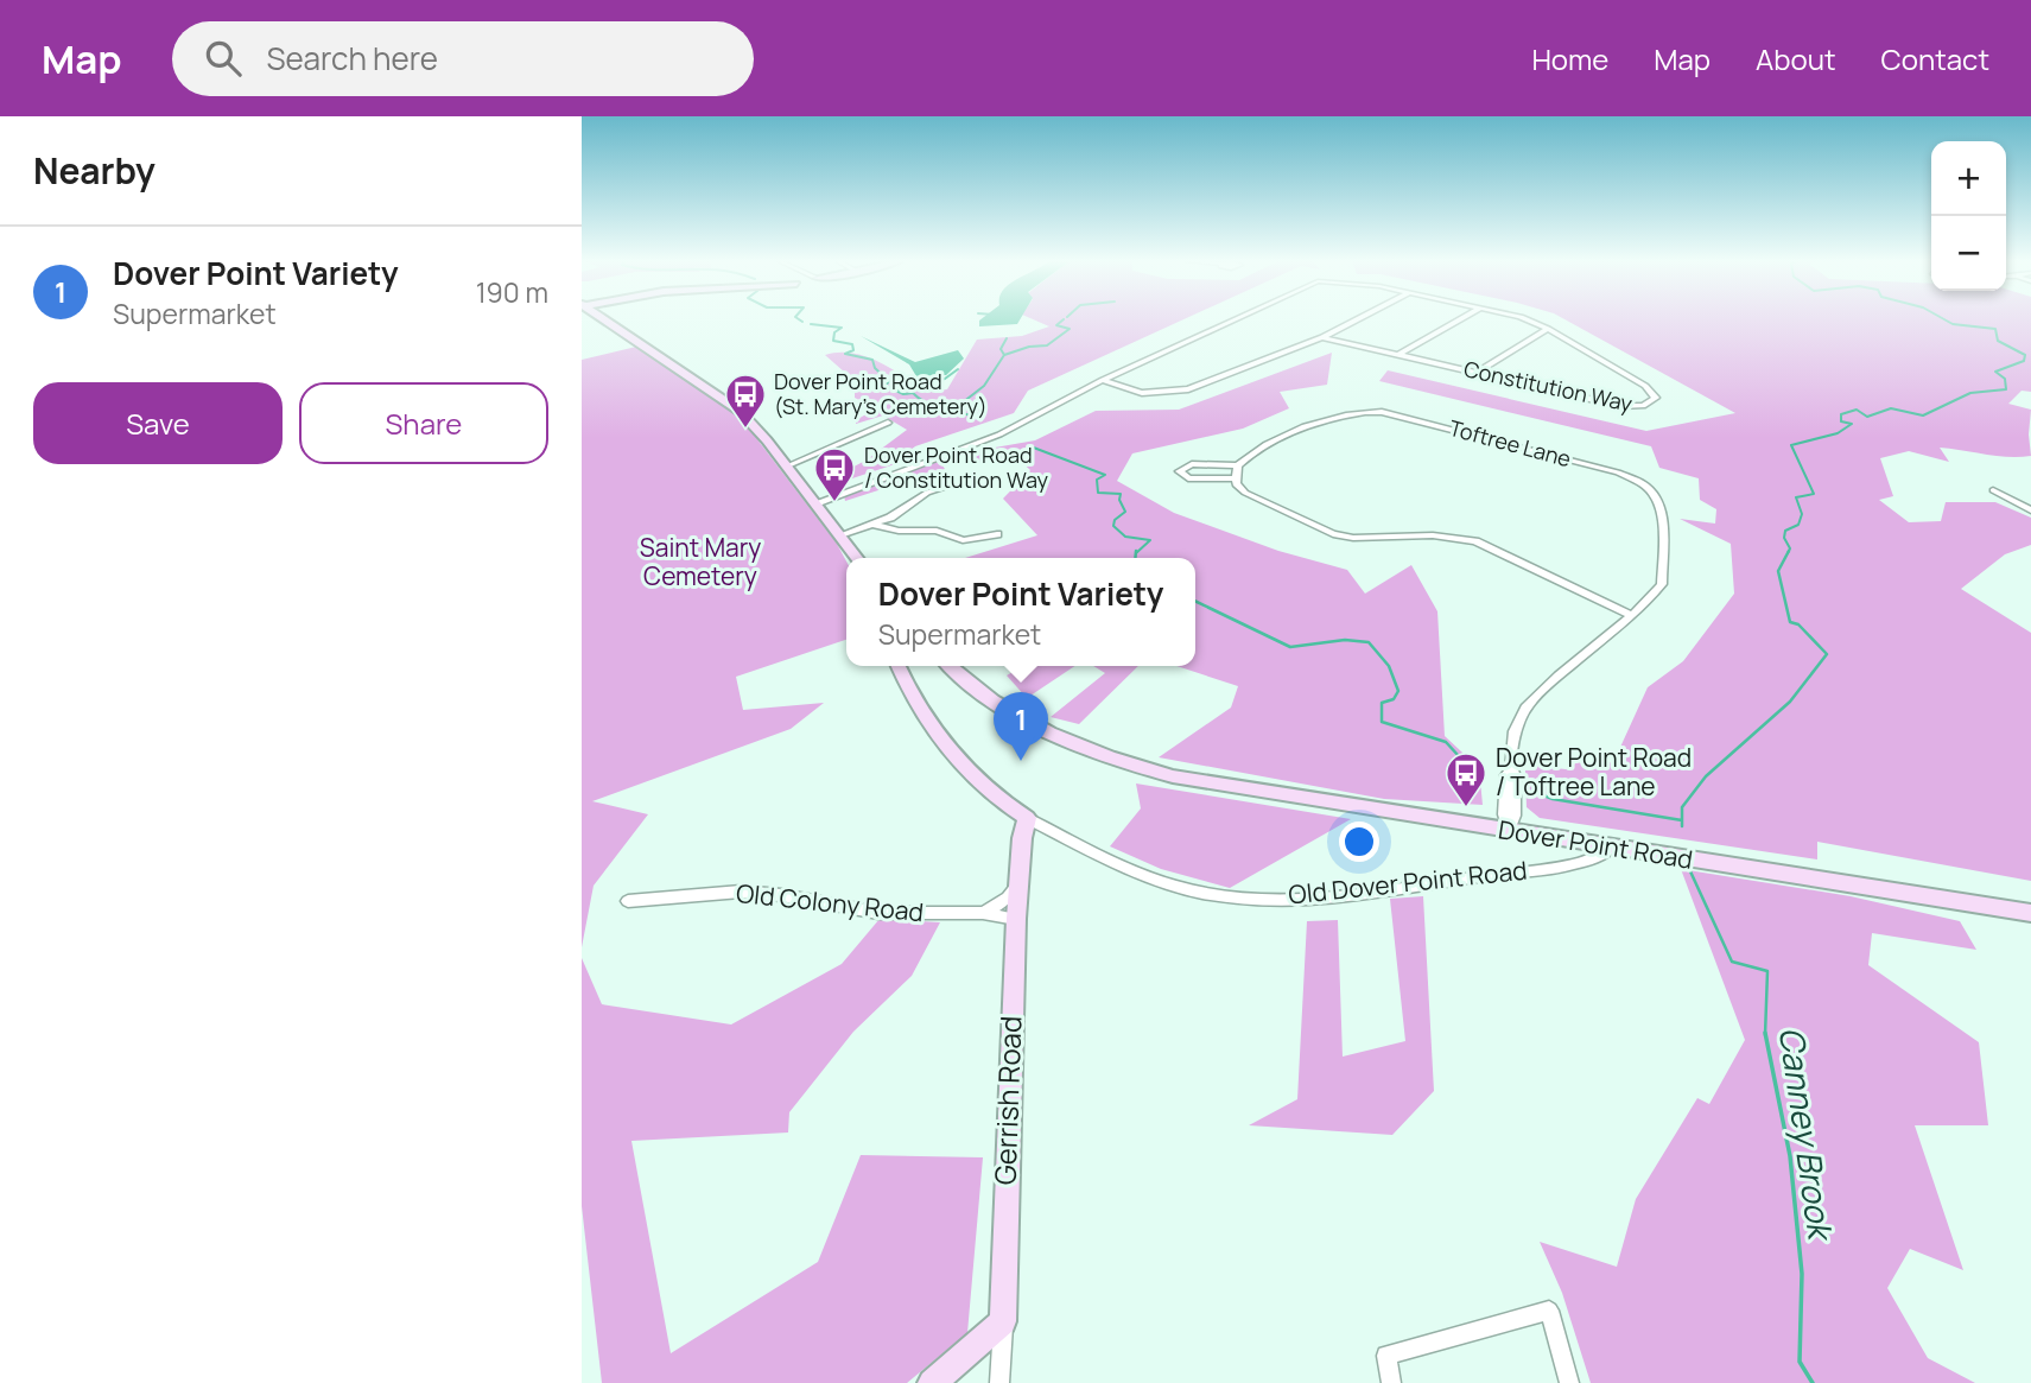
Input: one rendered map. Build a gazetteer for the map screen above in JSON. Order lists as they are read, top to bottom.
{
  "streets": {
    "main road": ["Dover Point Road", "Old Dover Point Road", "Gerrish Road"],
    "street": ["Constitution Way", "Toftree Lane", "Old Colony Road"]
  },
  "crossings": [
    ["Toftree Lane", "Dover Point Road"],
    ["Dover Point Road", "Old Dover Point Road"],
    ["Old Dover Point Road", "Gerrish Road"],
    ["Old Colony Road", "Gerrish Road"]
  ],
  "water": ["Canney Brook"],
  "parks": ["Saint Mary Cemetery"],
  "places": {
    "bus stop": ["Dover Point Road (St. Mary's Cemetery)", "Dover Point Road / Constitution Way", "Dover Point Road / Toftree Lane"]
  },
  "page": {
    "header": "Map",
    "search": "Search here",
    "nav": [
      "Home",
      "Map",
      "About",
      "Contact"
    ],
    "heading": "Nearby",
    "map_buttons": ["+", "−"],
    "list": [
      {
        "mark": "1",
        "name": "Dover Point Variety",
        "note": "Supermarket",
        "value": "190 m"
      }
    ],
    "buttons": ["Save", "Share"],
    "popup": ["Dover Point Variety", "Supermarket"],
    "pins": "1"
  }
}
